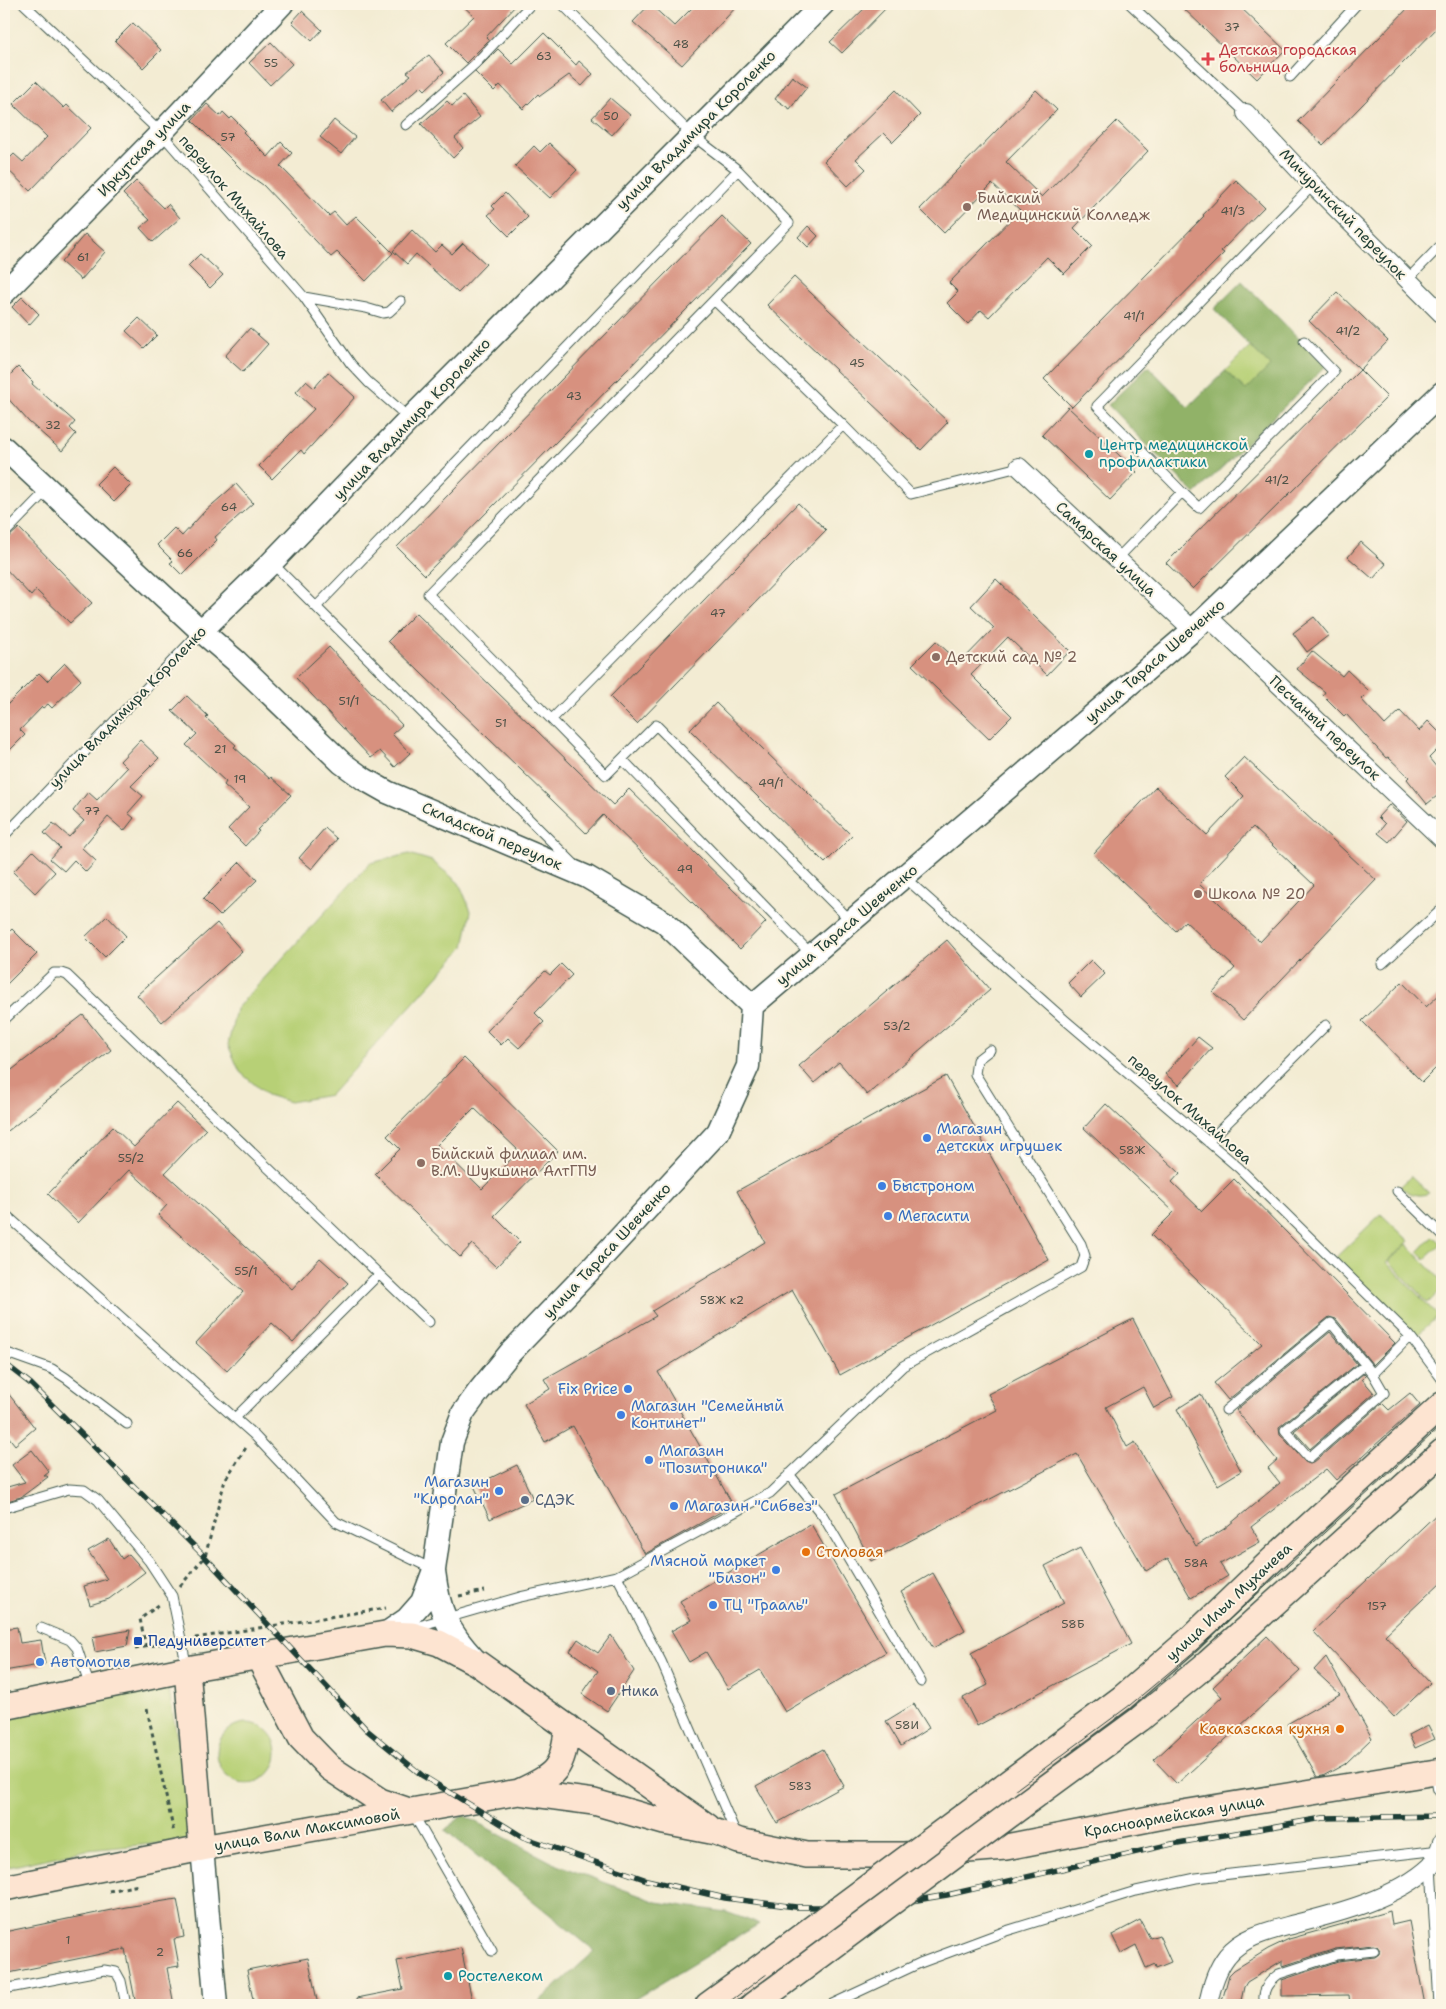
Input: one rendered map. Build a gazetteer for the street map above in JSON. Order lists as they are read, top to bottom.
{
  "streets": {
    "main road": ["улица Ильи Мухачева", "Красноармейская улица", "улица Вали Максимовой"],
    "street": [
      "улица Владимира Короленко",
      "Иркутская улица",
      "Мичуринский переулок",
      "Самарская улица",
      "улица Тараса Шевченко",
      "Песчаный переулок",
      "Складской переулок"
    ],
    "lane": ["переулок Михайлова"]
  },
  "crossings": [
    ["улица Владимира Короленко", "переулок Михайлова"],
    ["улица Владимира Короленко", "Складской переулок"],
    ["Иркутская улица", "переулок Михайлова"],
    ["переулок Михайлова", "улица Тараса Шевченко"],
    ["Самарская улица", "улица Тараса Шевченко"],
    ["Самарская улица", "Песчаный переулок"],
    ["улица Тараса Шевченко", "Песчаный переулок"],
    ["улица Тараса Шевченко", "Складской переулок"],
    ["улица Тараса Шевченко", "улица Вали Максимовой"],
    ["Красноармейская улица", "улица Вали Максимовой"]
  ],
  "places": {
    "health": ["Детская городская больница"],
    "other": [
      "Бийский Медицинский Колледж",
      "Центр медицинской профилактики",
      "Детский сад № 2",
      "Школа № 20",
      "Магазин детских игрушек",
      "Бийский филиал им. В.М. Шукшина АлтГПУ",
      "Быстроном",
      "Мегасити",
      "Fix Price",
      "Магазин \"Семейный Континет\"",
      "Магазин \"Позитроника\"",
      "Магазин \"Киролан\"",
      "СДЭК",
      "Магазин \"Сибвез\"",
      "Столовая",
      "Мясной маркет \"Бизон\"",
      "ТЦ \"Грааль\"",
      "Автомотив",
      "Ника",
      "Кавказская кухня",
      "Ростелеком"
    ],
    "transit": ["Педуниверситет"]
  },
  "house_numbers": [
    "37",
    "48",
    "63",
    "55",
    "50",
    "57",
    "41/3",
    "61",
    "41/1",
    "41/2",
    "45",
    "43",
    "32",
    "41/2",
    "64",
    "66",
    "47",
    "51/1",
    "51",
    "21",
    "19",
    "49/1",
    "77",
    "49",
    "53/2",
    "58Ж",
    "55/2",
    "55/1",
    "58Ж к2",
    "58А",
    "157",
    "58Б",
    "58И",
    "58З",
    "1",
    "2"
  ]
}
